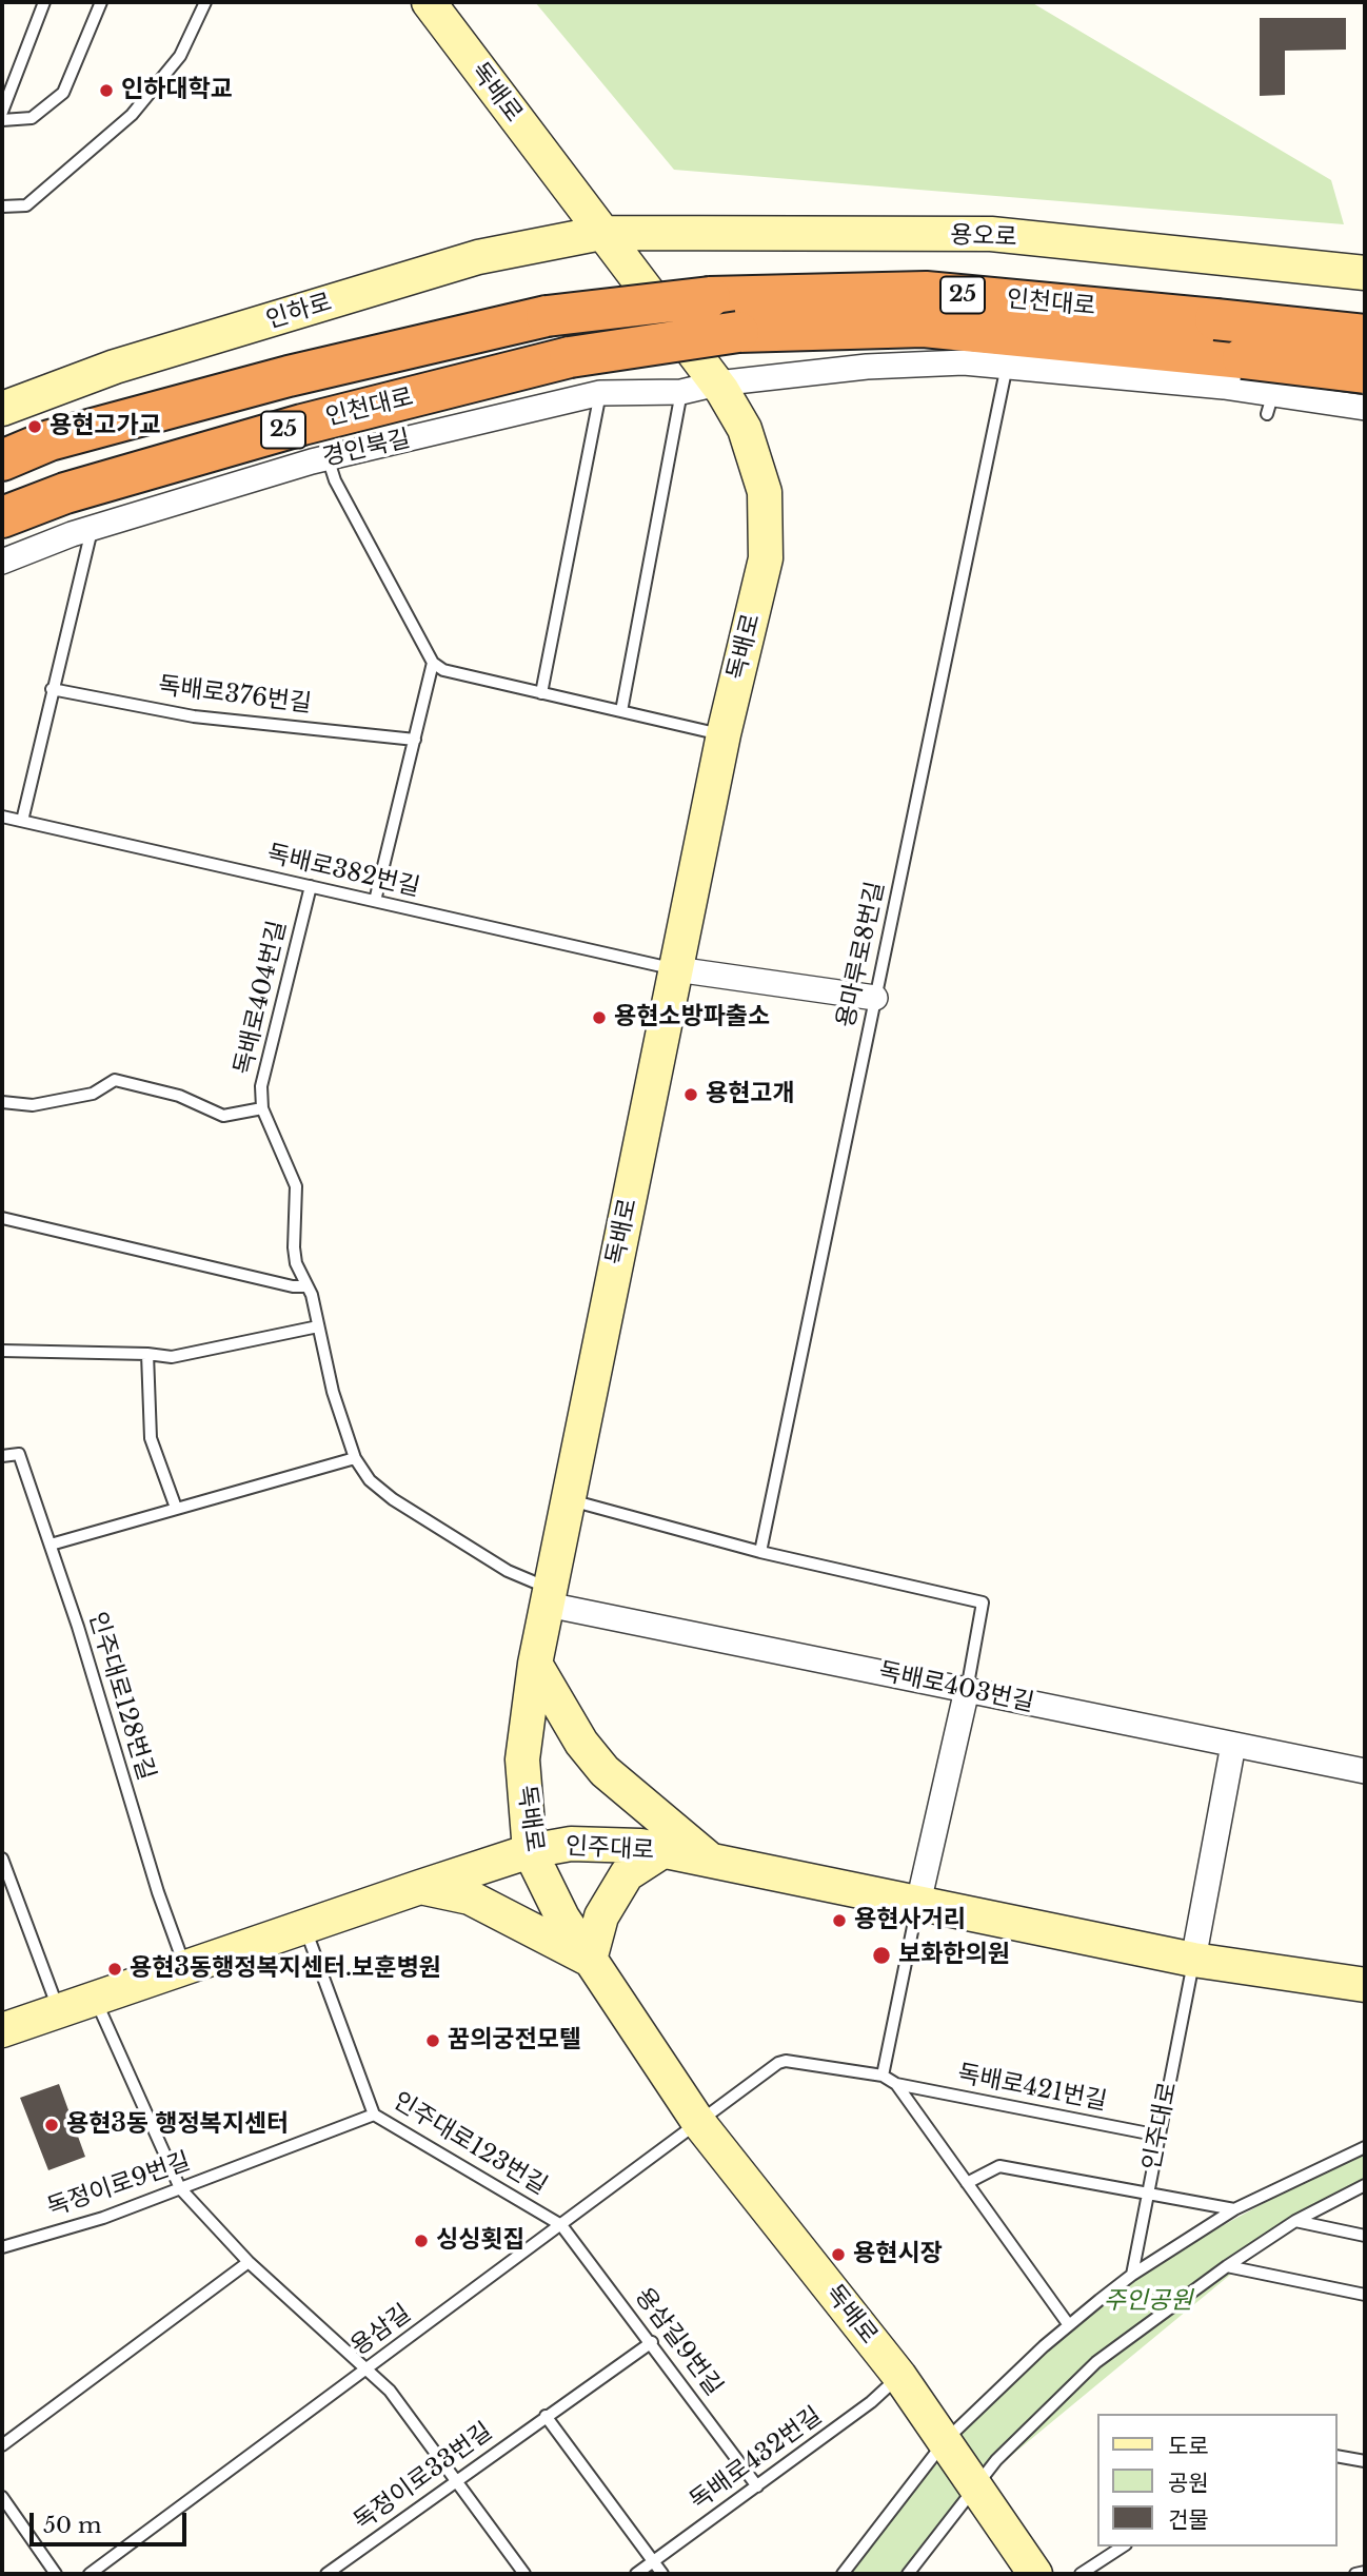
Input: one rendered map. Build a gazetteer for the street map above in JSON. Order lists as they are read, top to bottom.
{
  "streets": {
    "highway": ["25", "인천대로"],
    "main road": [
      "독배로",
      "용오로",
      "인하로",
      "인주대로"
    ],
    "street": ["경인북길", "독배로403번길"],
    "lane": [
      "독배로376번길",
      "독배로382번길",
      "용마루로8번길",
      "독배로404번길",
      "인주대로128번길",
      "독배로421번길",
      "인주대로123번길",
      "독정이로9번길",
      "용삼길",
      "용삼길9번길",
      "독배로432번길",
      "독정이로33번길"
    ]
  },
  "crossings": [
    ["독배로", "용오로"],
    ["독배로", "인하로"],
    ["독배로", "경인북길"],
    ["독배로", "독배로382번길"],
    ["독배로", "독배로404번길"],
    ["독배로", "독배로403번길"],
    ["독배로", "인주대로"],
    ["독배로", "독배로421번길"],
    ["독배로", "용삼길"],
    ["독배로", "독배로432번길"],
    ["용오로", "인하로"],
    ["경인북길", "용마루로8번길"],
    ["독배로382번길", "독배로404번길"],
    ["독배로404번길", "독배로403번길"],
    ["인주대로128번길", "인주대로"],
    ["인주대로", "독배로421번길"],
    ["인주대로", "인주대로123번길"],
    ["독배로421번길", "용삼길"],
    ["인주대로123번길", "독정이로9번길"],
    ["인주대로123번길", "용삼길"],
    ["인주대로123번길", "용삼길9번길"],
    ["용삼길", "용삼길9번길"],
    ["용삼길9번길", "독배로432번길"],
    ["용삼길9번길", "독정이로33번길"]
  ],
  "parks": ["주인공원"],
  "places": [
    "인하대학교",
    "용현고가교",
    "용현소방파출소",
    "용현고개",
    "용현사거리",
    "보화한의원",
    "용현3동행정복지센터.보훈병원",
    "꿈의궁전모텔",
    "용현3동 행정복지센터",
    "싱싱횟집",
    "용현시장"
  ],
  "legend": ["도로", "공원", "건물"],
  "scale_bar": "50 m"
}
